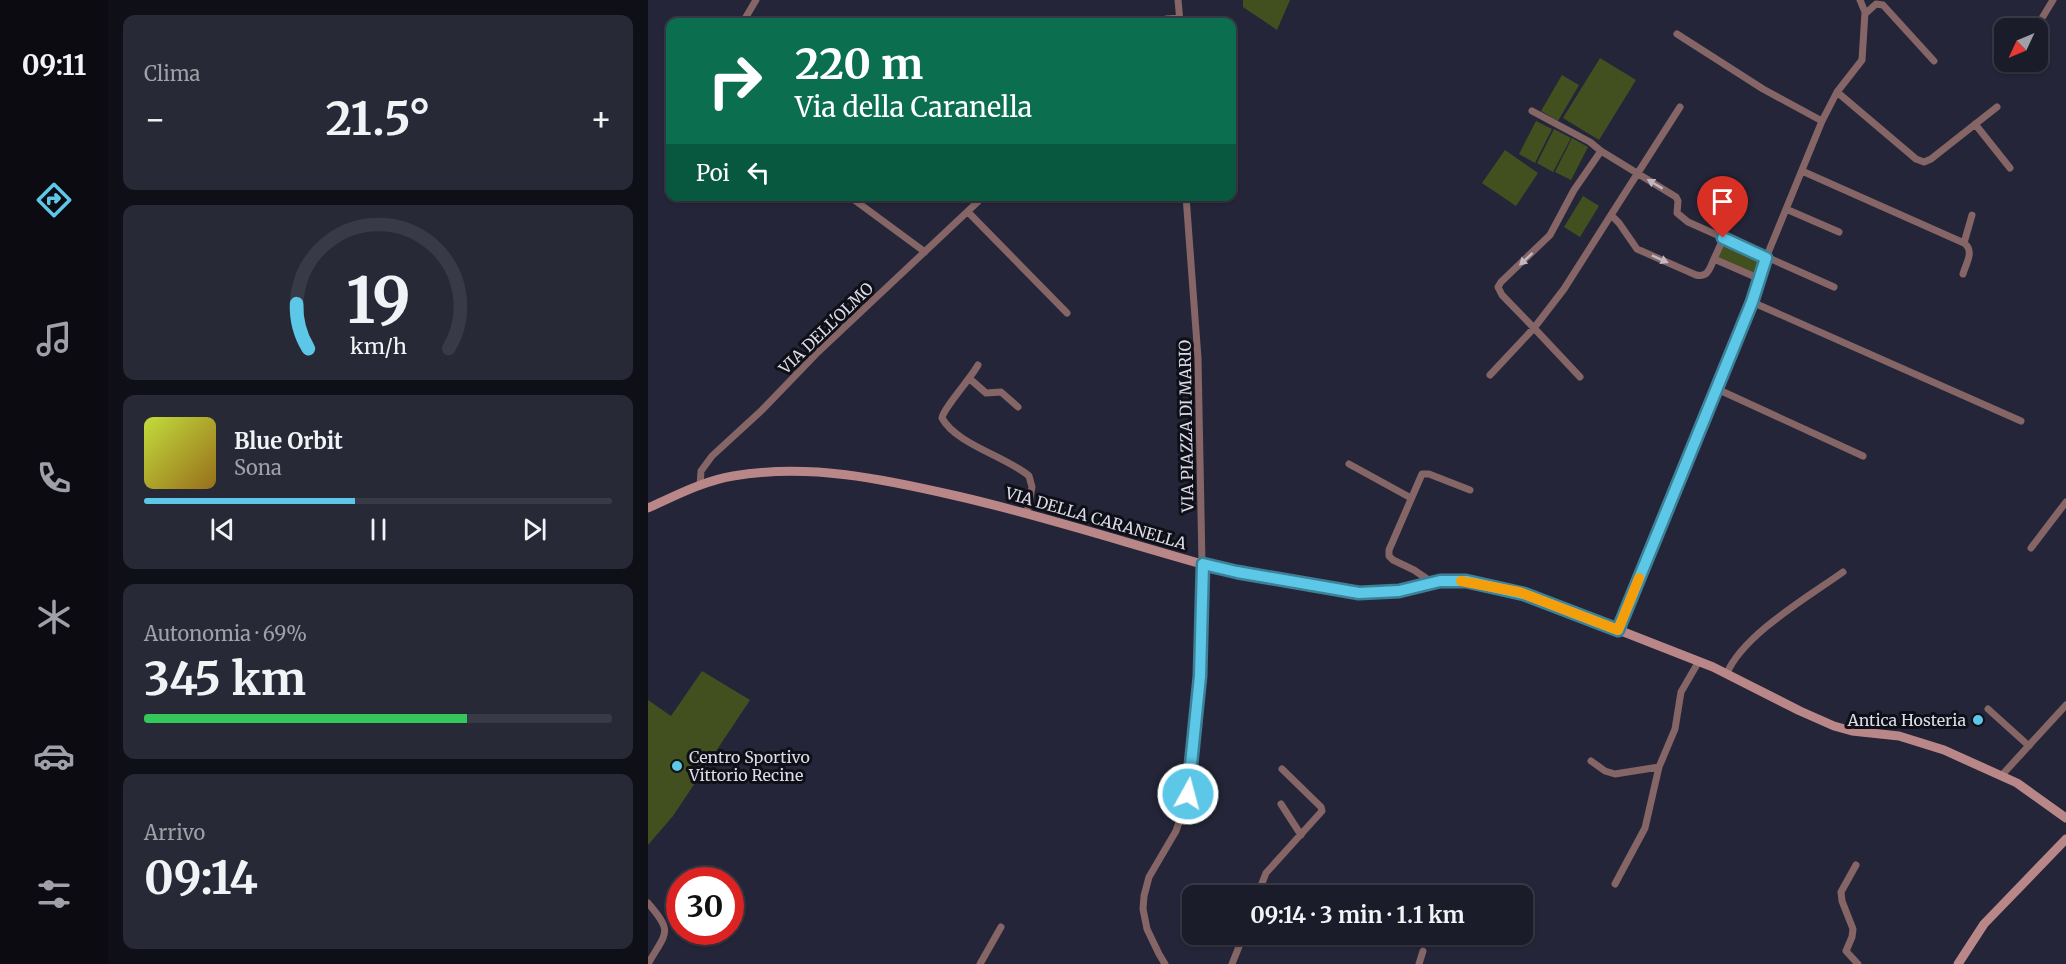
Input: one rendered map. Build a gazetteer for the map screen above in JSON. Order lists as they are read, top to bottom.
{
  "streets": {
    "main road": ["VIA DELLA CARANELLA"],
    "street": ["VIA DELL'OLMO", "VIA PIAZZA DI MARIO"]
  },
  "crossings": [
    ["VIA DELL'OLMO", "VIA DELLA CARANELLA"],
    ["VIA PIAZZA DI MARIO", "VIA DELLA CARANELLA"]
  ],
  "places": ["Antica Hosteria", "Centro Sportivo Vittorio Recine"],
  "north": "bottom left",
  "page": {
    "tabs": "09:11",
    "tile": [
      "Clima",
      ["Autonomia · 69%", "345 km"],
      ["Arrivo", "09:14"]
    ],
    "turn": ["220 m", "Via della Caranella"],
    "heat": ["−", "21.5°", "+"],
    "then": "Poi",
    "song": ["Blue Orbit", "Sona"],
    "limit": "30",
    "trip": "09:14 · 3 min · 1.1 km",
    "gauge": ["19", "km/h"]
  }
}
